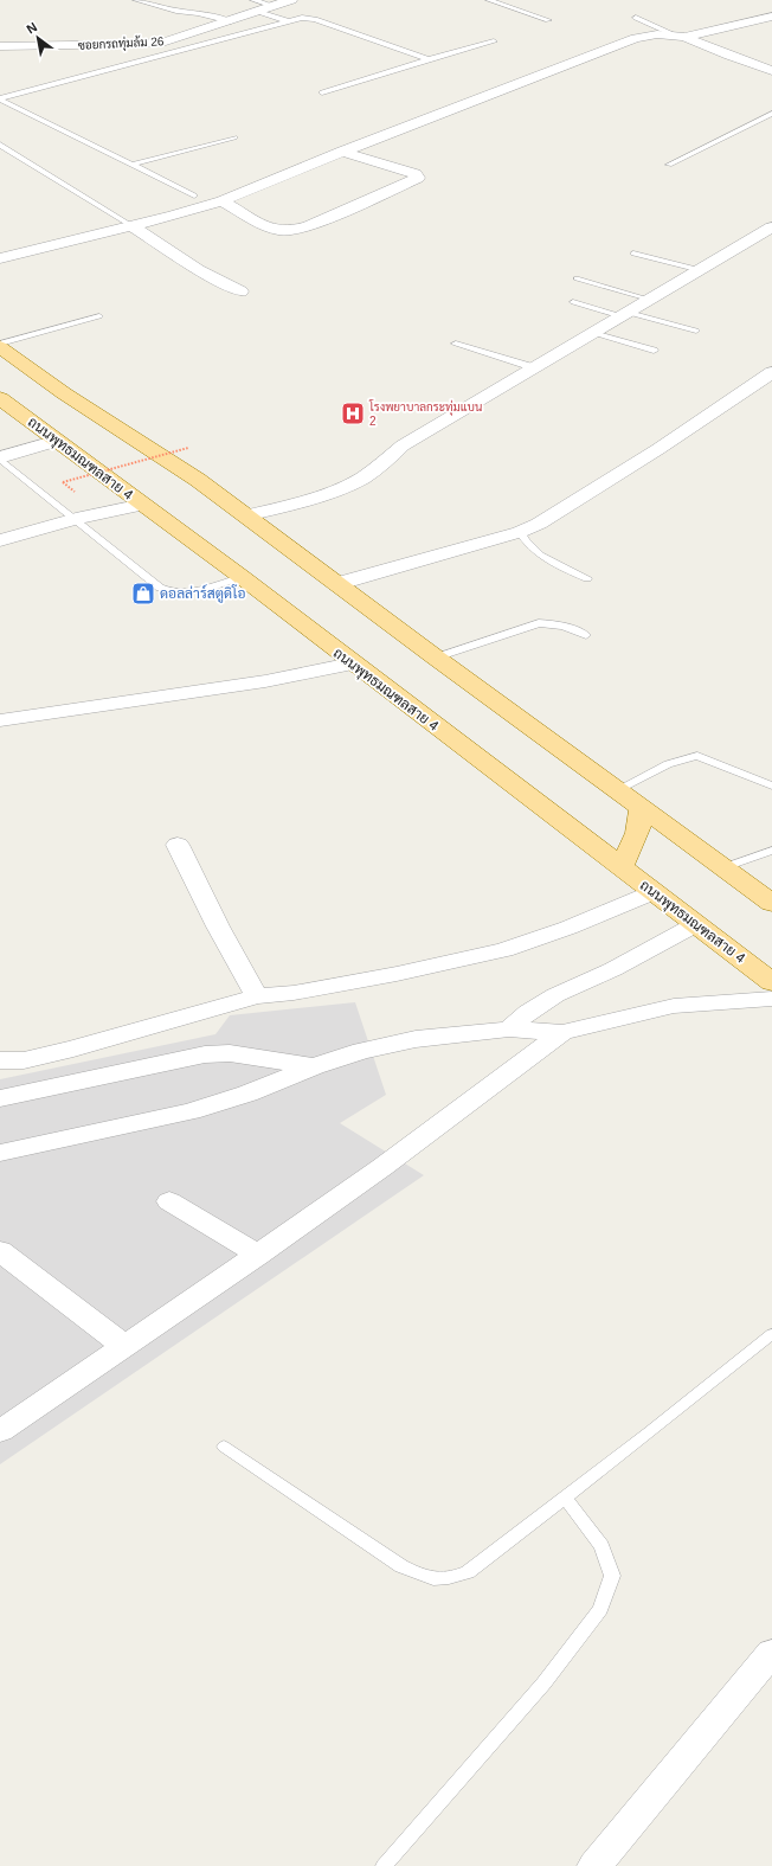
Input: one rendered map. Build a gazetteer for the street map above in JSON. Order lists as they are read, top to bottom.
{
  "streets": {
    "main road": ["ถนนพุทธมณฑลสาย 4"],
    "street": ["ซอยกรถทุ่มล้ม 26"]
  },
  "places": {
    "hospital": ["โรงพยาบาลกระทุ่มแบน 2"],
    "shop": ["ดอลล่าร์สตูดิโอ"]
  },
  "north": "top left"
}
